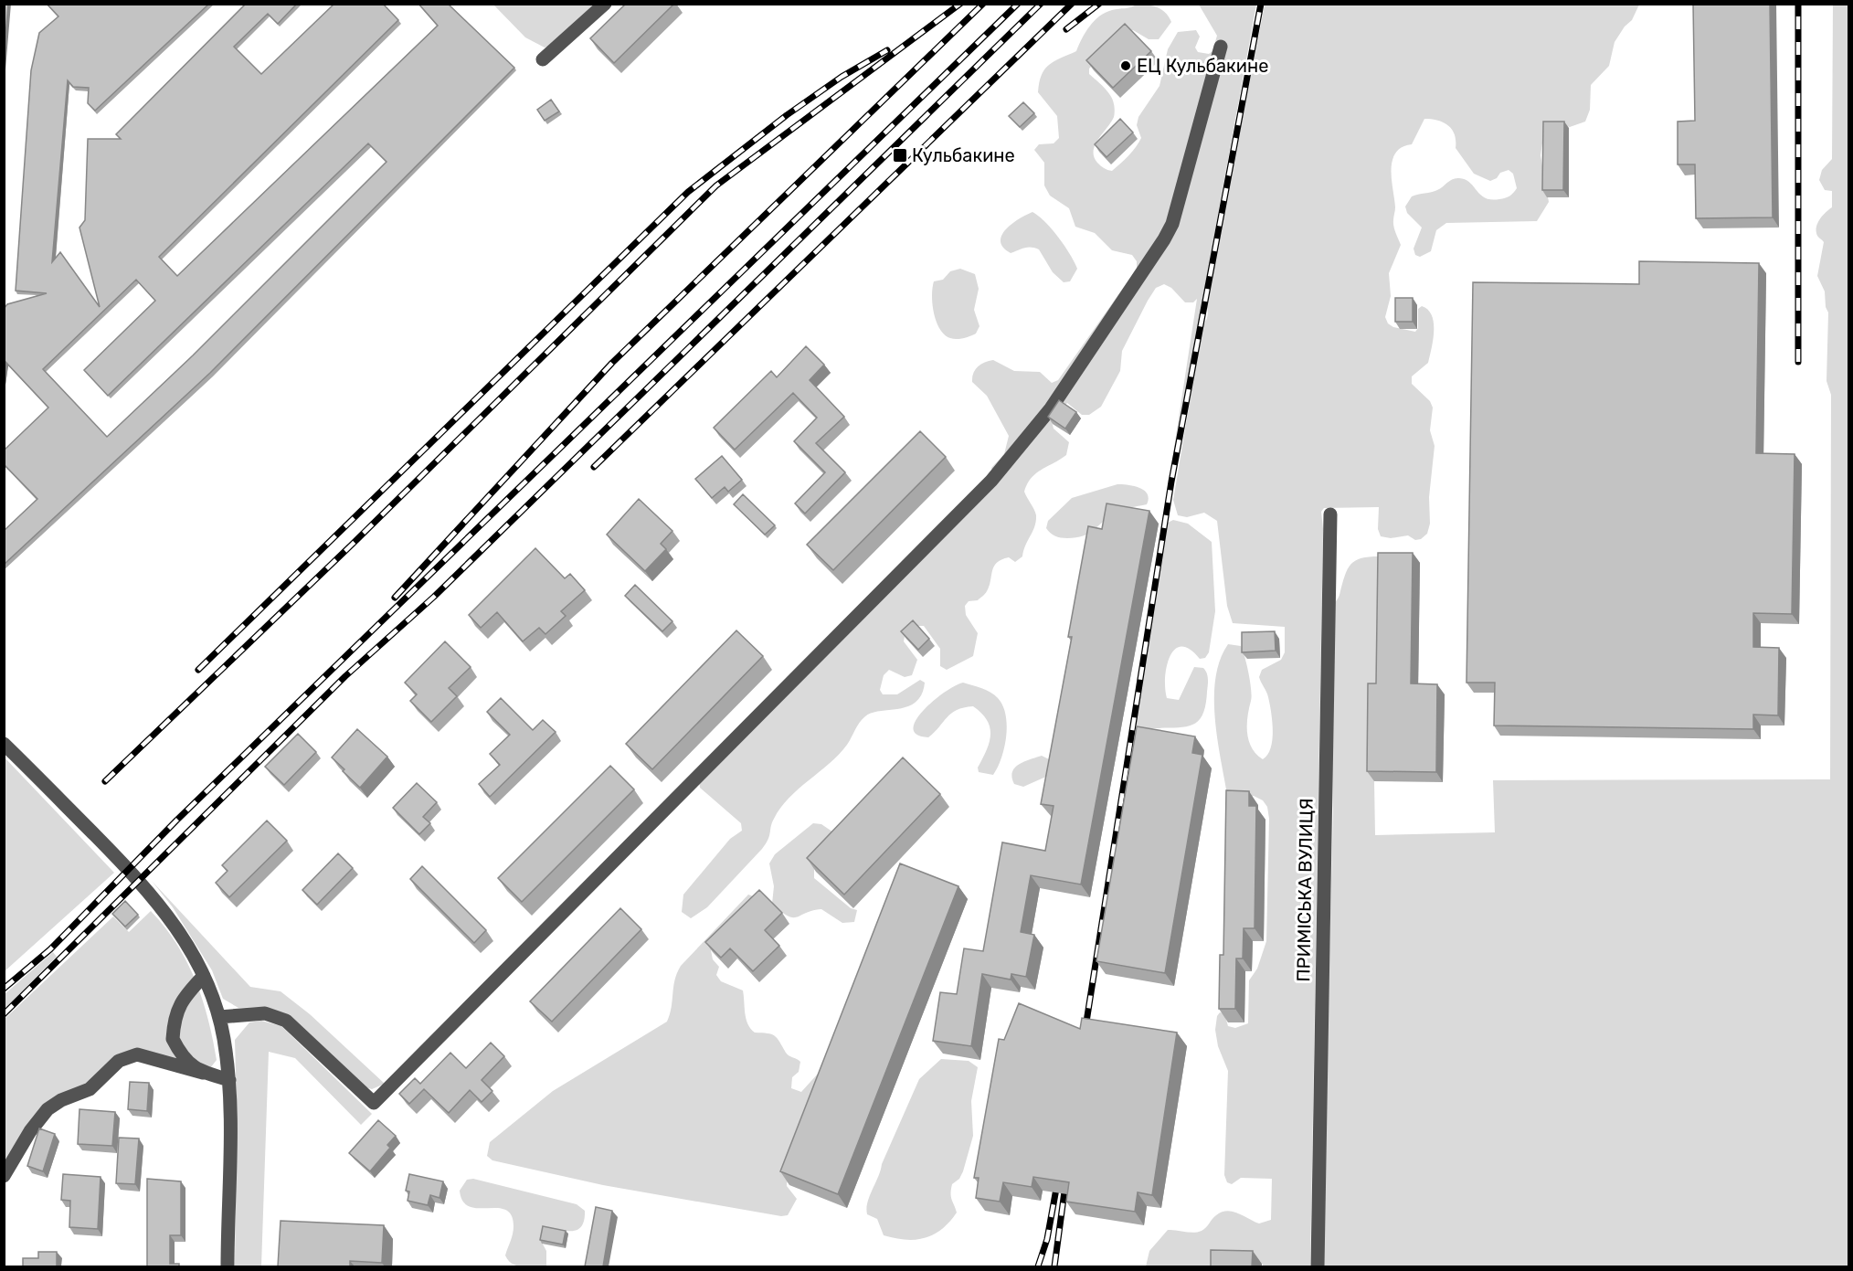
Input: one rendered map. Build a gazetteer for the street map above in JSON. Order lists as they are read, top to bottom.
{
  "streets": {
    "street": ["ПРИМІСЬКА ВУЛИЦЯ"]
  },
  "places": {
    "other": ["ЕЦ Кульбакине"],
    "transit": ["Кульбакине"]
  }
}
